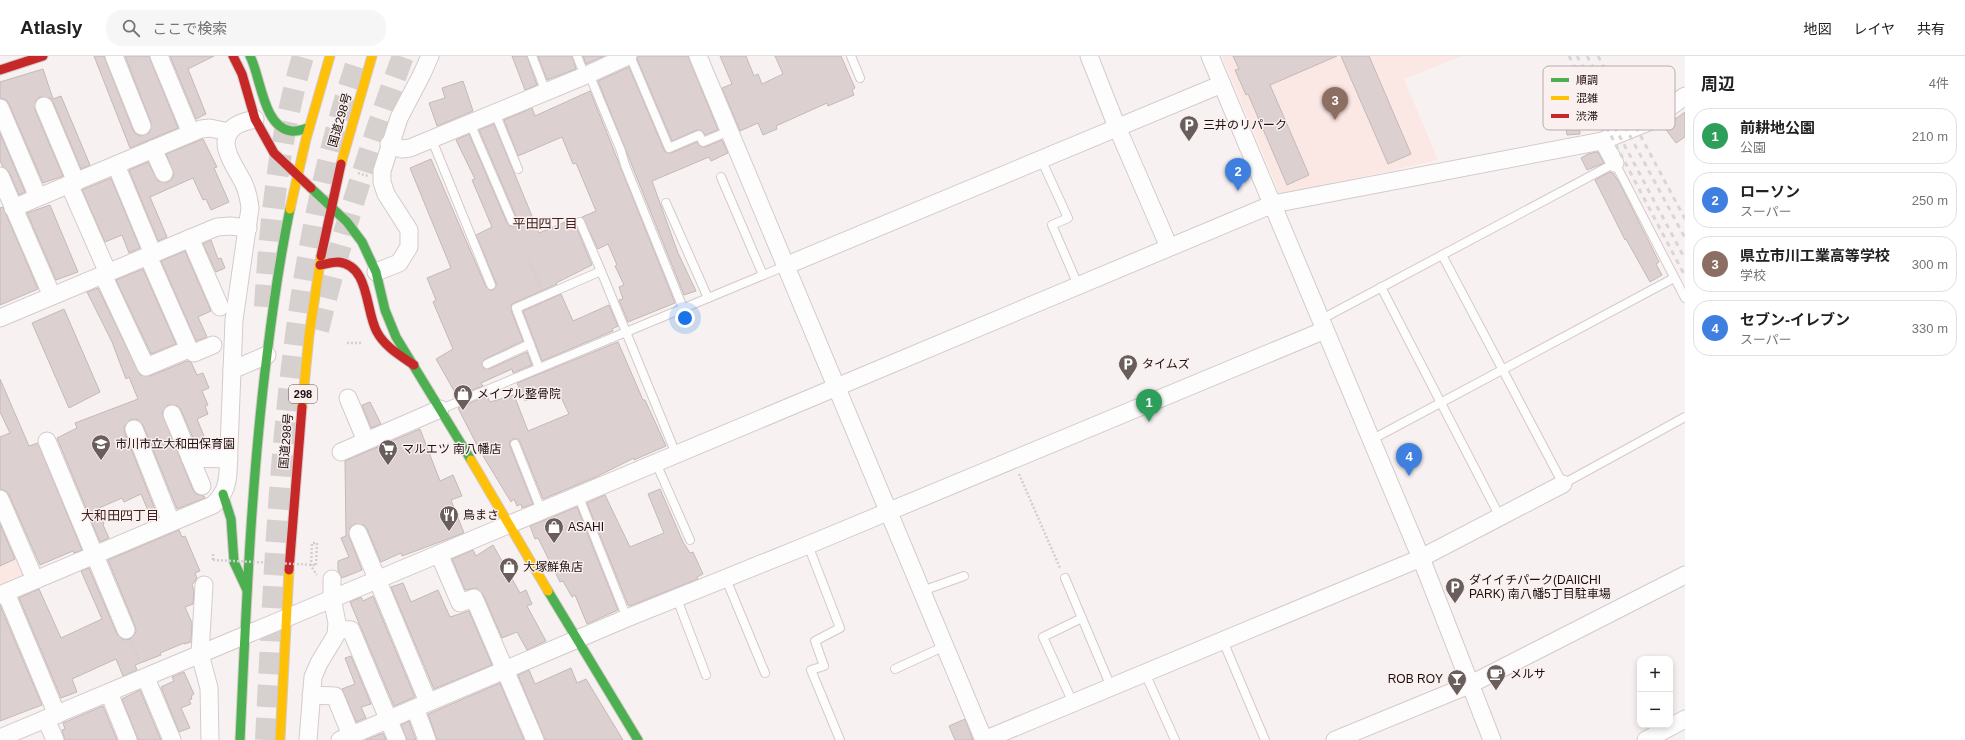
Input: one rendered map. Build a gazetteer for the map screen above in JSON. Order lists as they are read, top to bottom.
{
  "streets": {
    "main road": ["国道298号", "298"]
  },
  "districts": ["平田四丁目", "大和田四丁目"],
  "places": {
    "parking": ["三井のリパーク", "タイムズ", "ダイイチパーク(DAIICHI PARK) 南八幡5丁目駐車場"],
    "shop": ["メイプル整骨院", "ASAHI", "大塚鮮魚店"],
    "school or university": ["市川市立大和田保育園"],
    "supermarket": ["マルエツ 南八幡店"],
    "restaurant": ["鳥まさ"],
    "cafe": ["メルサ"],
    "bar": ["ROB ROY"]
  },
  "legend": ["順調", "混雑", "渋滞"],
  "page": {
    "header": "Atlasly",
    "search": "ここで検索",
    "nav": ["地図", "レイヤ", "共有"],
    "heading": ["周辺", "4件"],
    "pins": [
      "3",
      "2",
      "1",
      "4"
    ],
    "list": [
      {
        "mark": "1",
        "name": "前耕地公園",
        "note": "公園",
        "value": "210 m"
      },
      {
        "mark": "2",
        "name": "ローソン",
        "note": "スーパー",
        "value": "250 m"
      },
      {
        "mark": "3",
        "name": "県立市川工業高等学校",
        "note": "学校",
        "value": "300 m"
      },
      {
        "mark": "4",
        "name": "セブン-イレブン",
        "note": "スーパー",
        "value": "330 m"
      }
    ],
    "map_buttons": ["+", "−"]
  }
}
